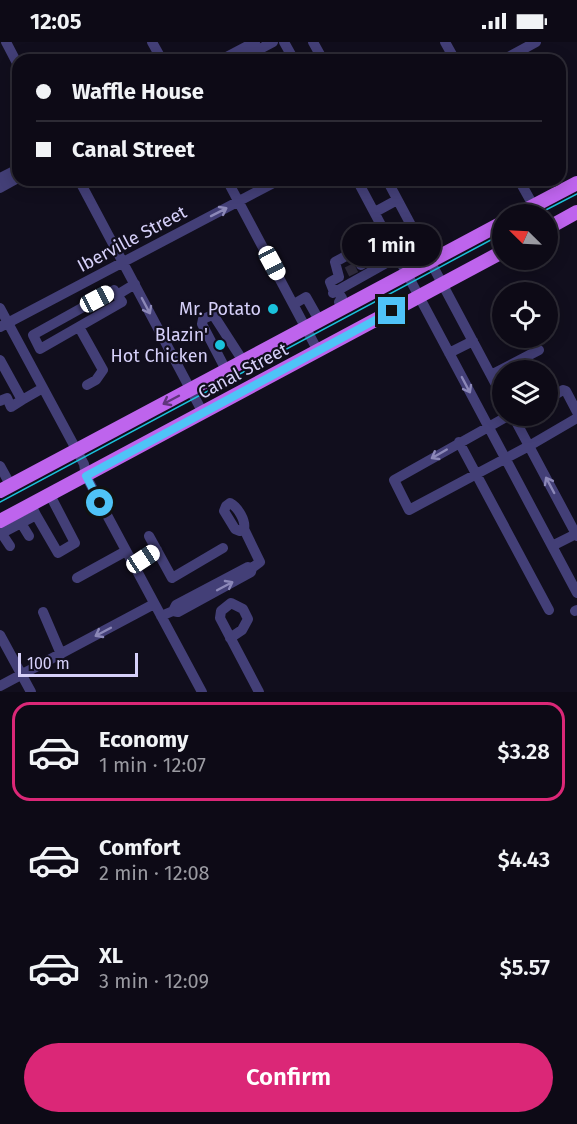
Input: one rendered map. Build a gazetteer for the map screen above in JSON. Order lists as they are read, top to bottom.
{
  "streets": {
    "main road": ["Canal Street"],
    "street": ["Iberville Street"]
  },
  "one_way": ["Iberville Street"],
  "places": ["Mr. Potato", "Blazin' Hot Chicken"],
  "scale_bar": "100 m",
  "north": "top left",
  "page": {
    "status": "12:05",
    "banner": ["Waffle House", "Canal Street"],
    "bubble": "1 min",
    "scale": "100 m",
    "list": [
      {
        "name": "Economy",
        "note": "1 min · 12:07",
        "value": "$3.28"
      },
      {
        "name": "Comfort",
        "note": "2 min · 12:08",
        "value": "$4.43"
      },
      {
        "name": "XL",
        "note": "3 min · 12:09",
        "value": "$5.57"
      }
    ],
    "buttons": "Confirm"
  }
}
